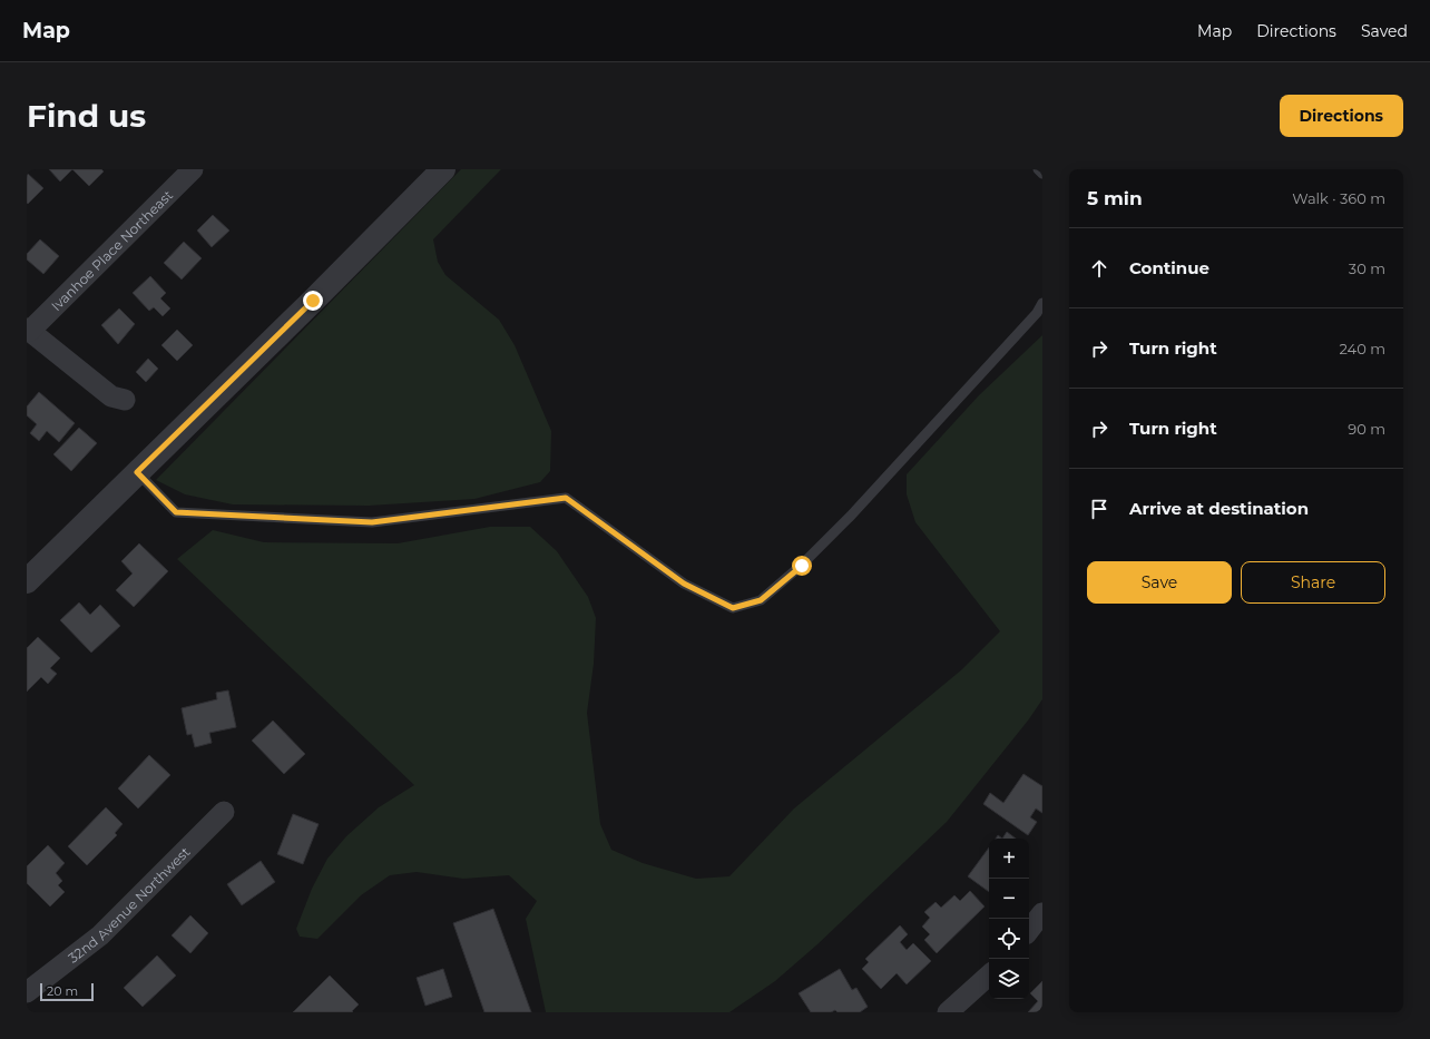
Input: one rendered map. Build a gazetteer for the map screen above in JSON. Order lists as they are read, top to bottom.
{
  "streets": {
    "street": ["Ivanhoe Place Northeast", "32nd Avenue Northwest"]
  },
  "scale_bar": "20 m",
  "page": {
    "header": "Map",
    "nav": ["Map", "Directions", "Saved"],
    "buttons": [
      "Directions",
      ["Save", "Share"]
    ],
    "title": "Find us",
    "heading": ["5 min", "Walk · 360 m"],
    "list": [
      ["Continue", "30 m"],
      ["Turn right", "240 m"],
      ["Turn right", "90 m"],
      "Arrive at destination"
    ],
    "map_buttons": ["+", "−"],
    "scale": "20 m"
  }
}
